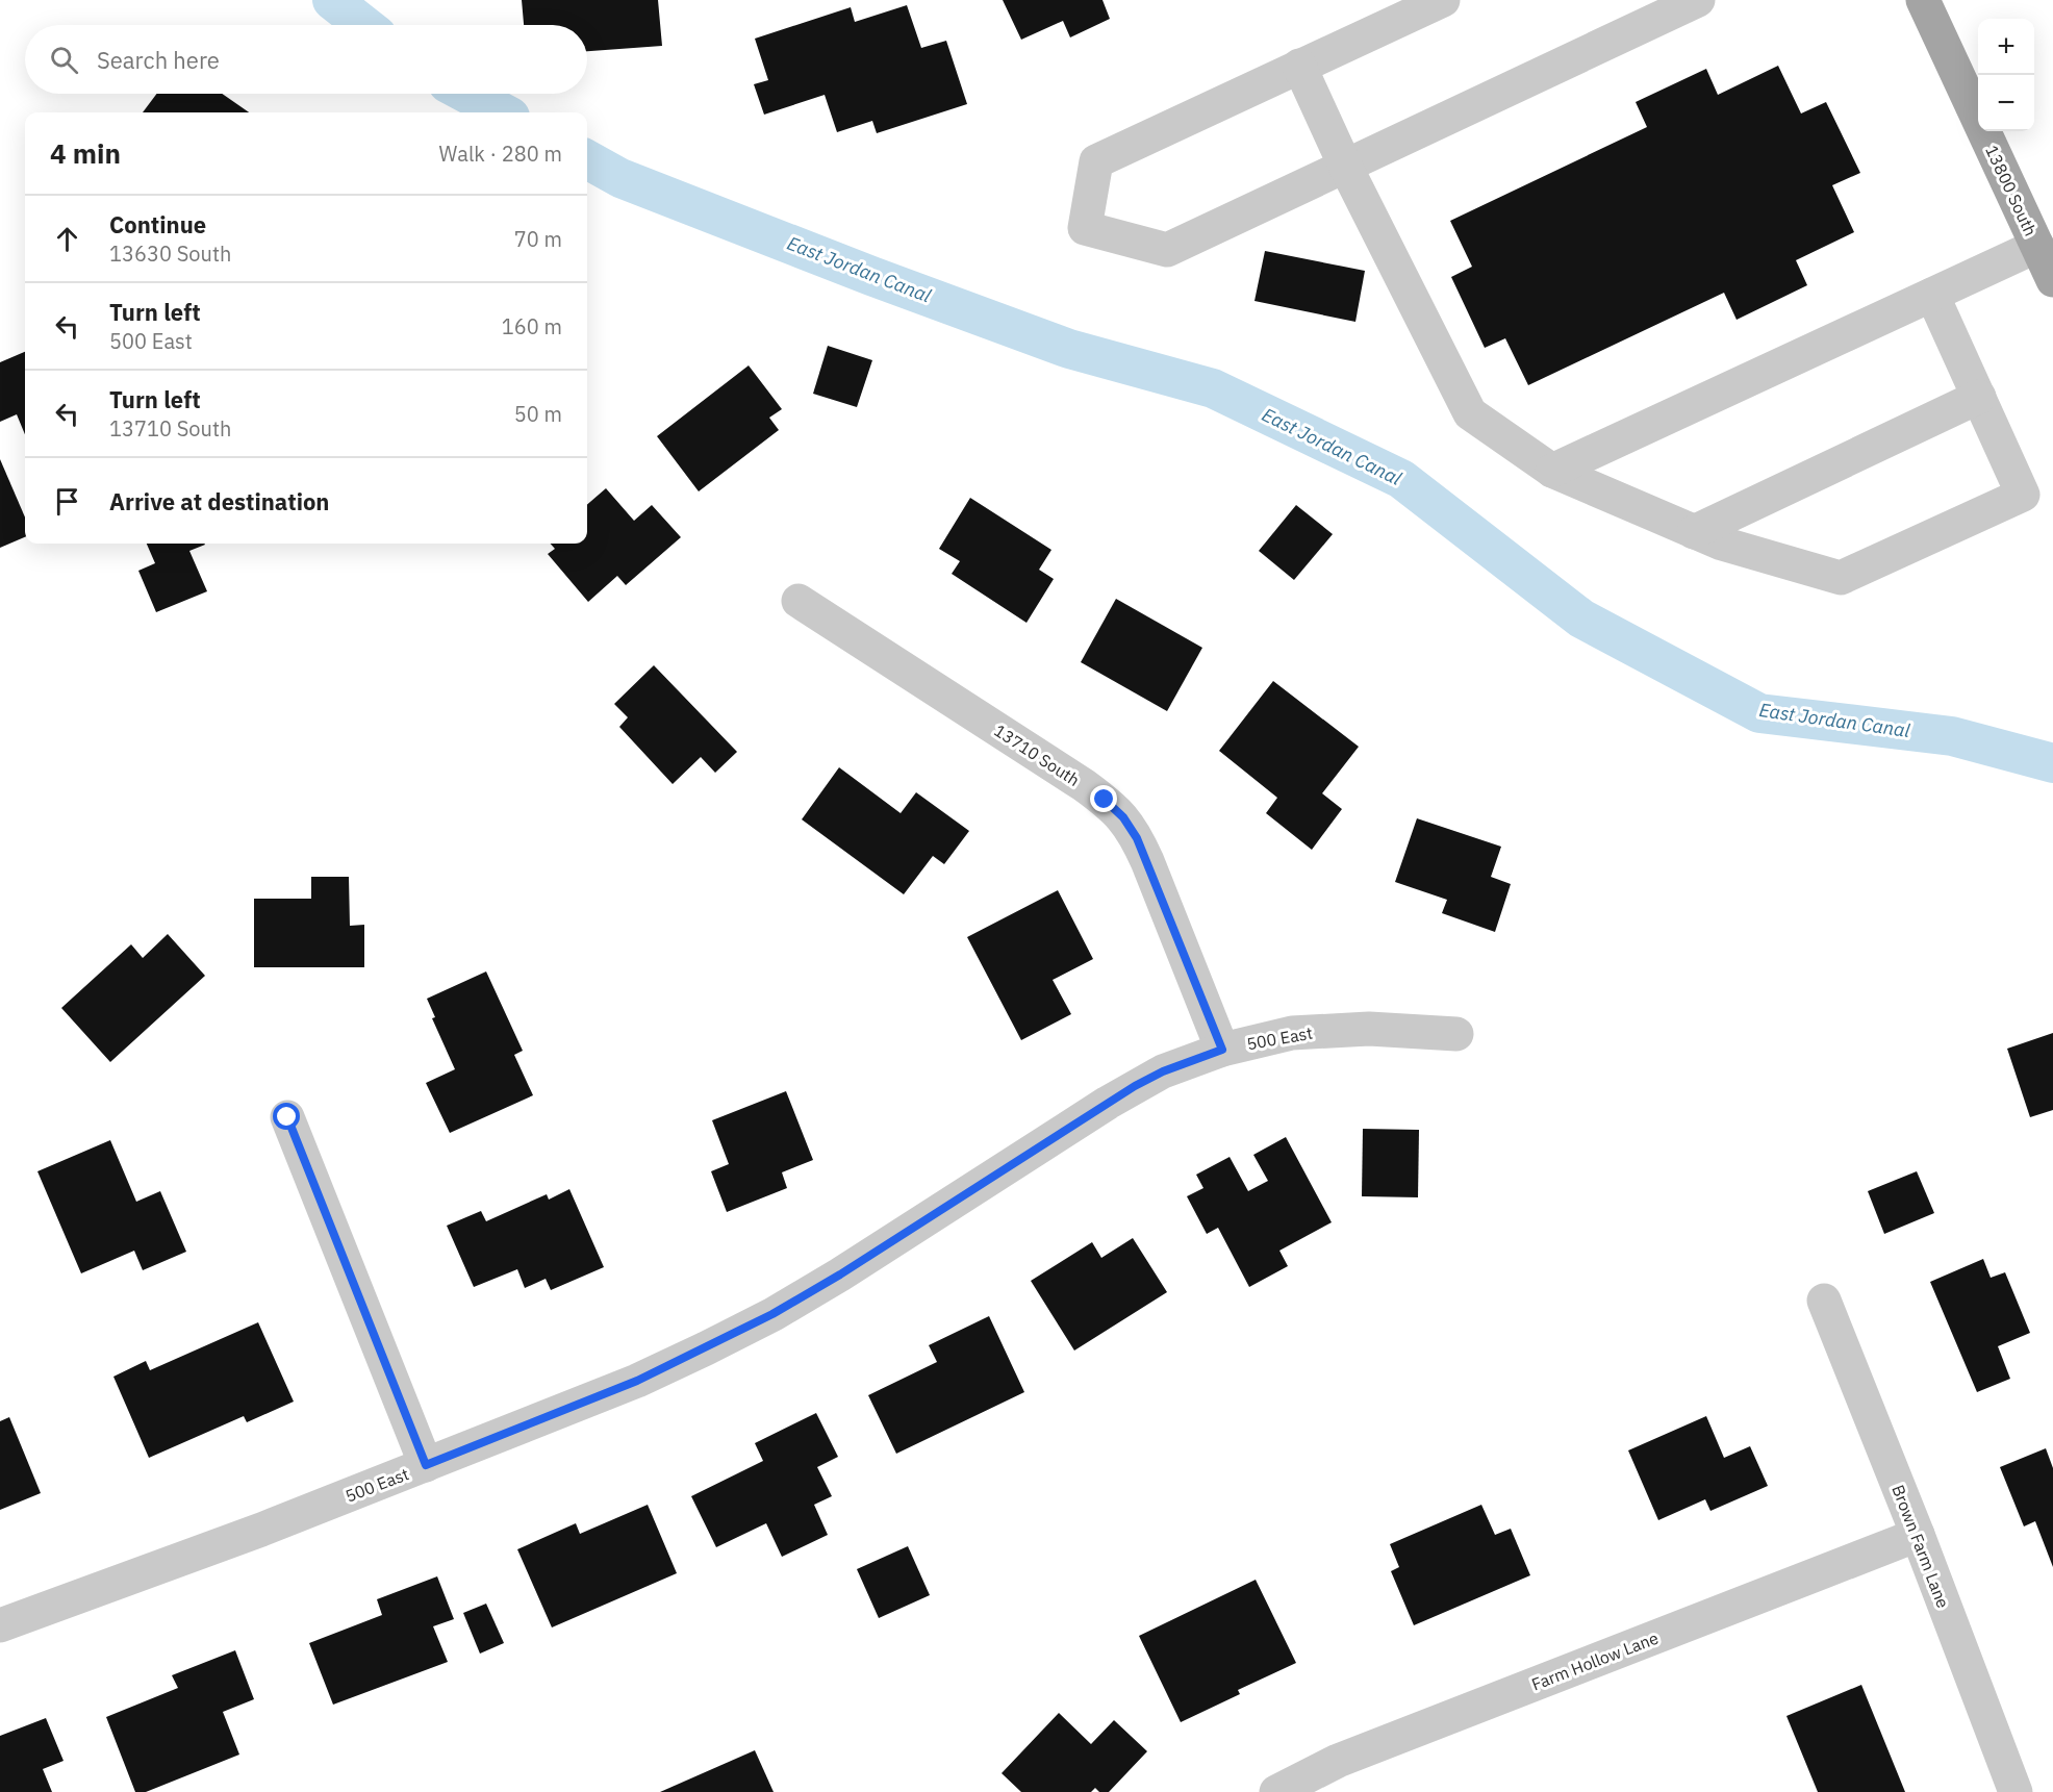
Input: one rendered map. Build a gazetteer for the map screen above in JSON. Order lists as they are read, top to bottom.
{
  "streets": {
    "main road": ["13800 South"],
    "street": [
      "13710 South",
      "500 East",
      "Brown Farm Lane",
      "Farm Hollow Lane"
    ]
  },
  "crossings": [
    ["13710 South", "500 East"],
    ["Brown Farm Lane", "Farm Hollow Lane"]
  ],
  "water": ["East Jordan Canal"],
  "page": {
    "map_buttons": ["+", "−"],
    "search": "Search here",
    "heading": ["4 min", "Walk · 280 m"],
    "list": [
      ["Continue", "13630 South", "70 m"],
      ["Turn left", "500 East", "160 m"],
      ["Turn left", "13710 South", "50 m"],
      "Arrive at destination"
    ]
  }
}
